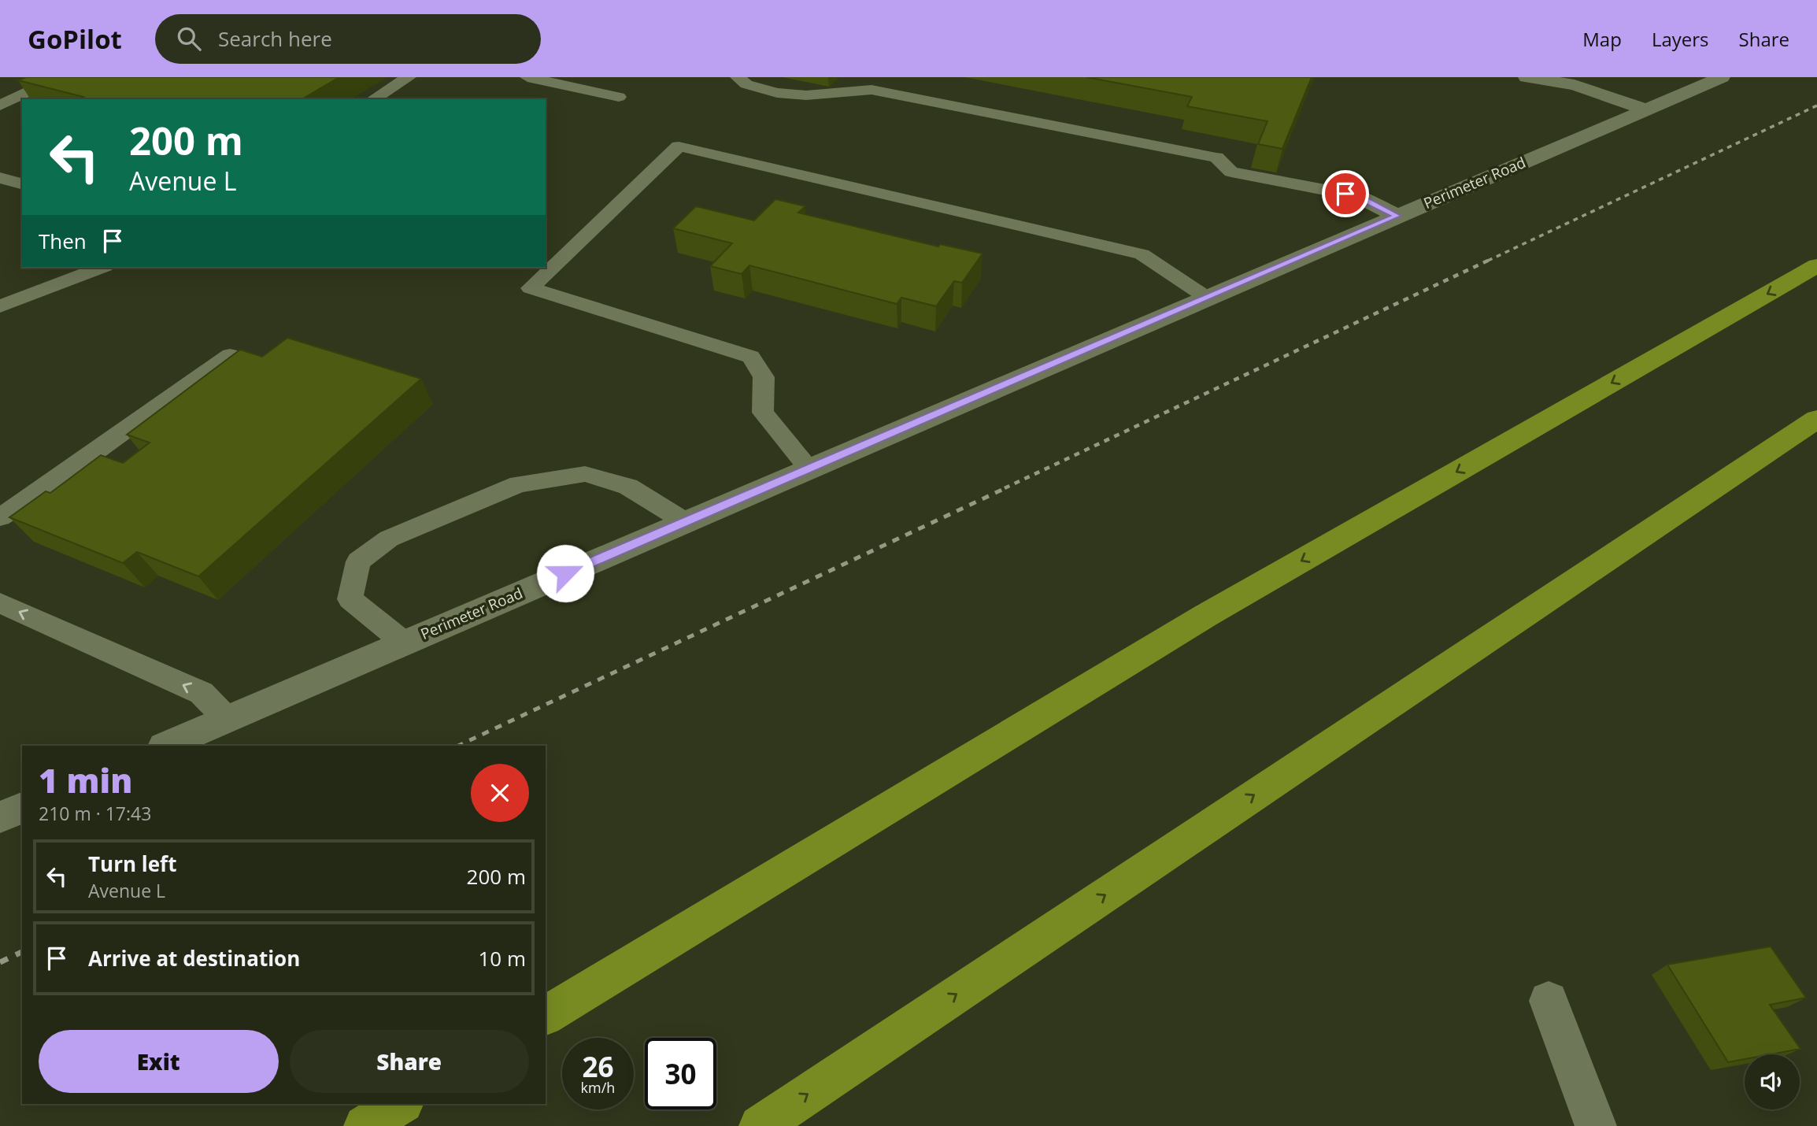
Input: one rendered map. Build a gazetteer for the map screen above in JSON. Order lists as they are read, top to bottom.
{
  "streets": {
    "street": ["Perimeter Road"]
  },
  "page": {
    "header": "GoPilot",
    "search": "Search here",
    "nav": ["Map", "Layers", "Share"],
    "turn": ["200 m", "Avenue L"],
    "then": "Then",
    "heading": ["1 min", "210 m · 17:43"],
    "list": [
      {
        "name": "Turn left",
        "note": "Avenue L",
        "value": "200 m"
      },
      {
        "name": "Arrive at destination",
        "value": "10 m"
      }
    ],
    "buttons": ["Exit", "Share"],
    "speed": "26 km/h",
    "limit": "30"
  }
}
